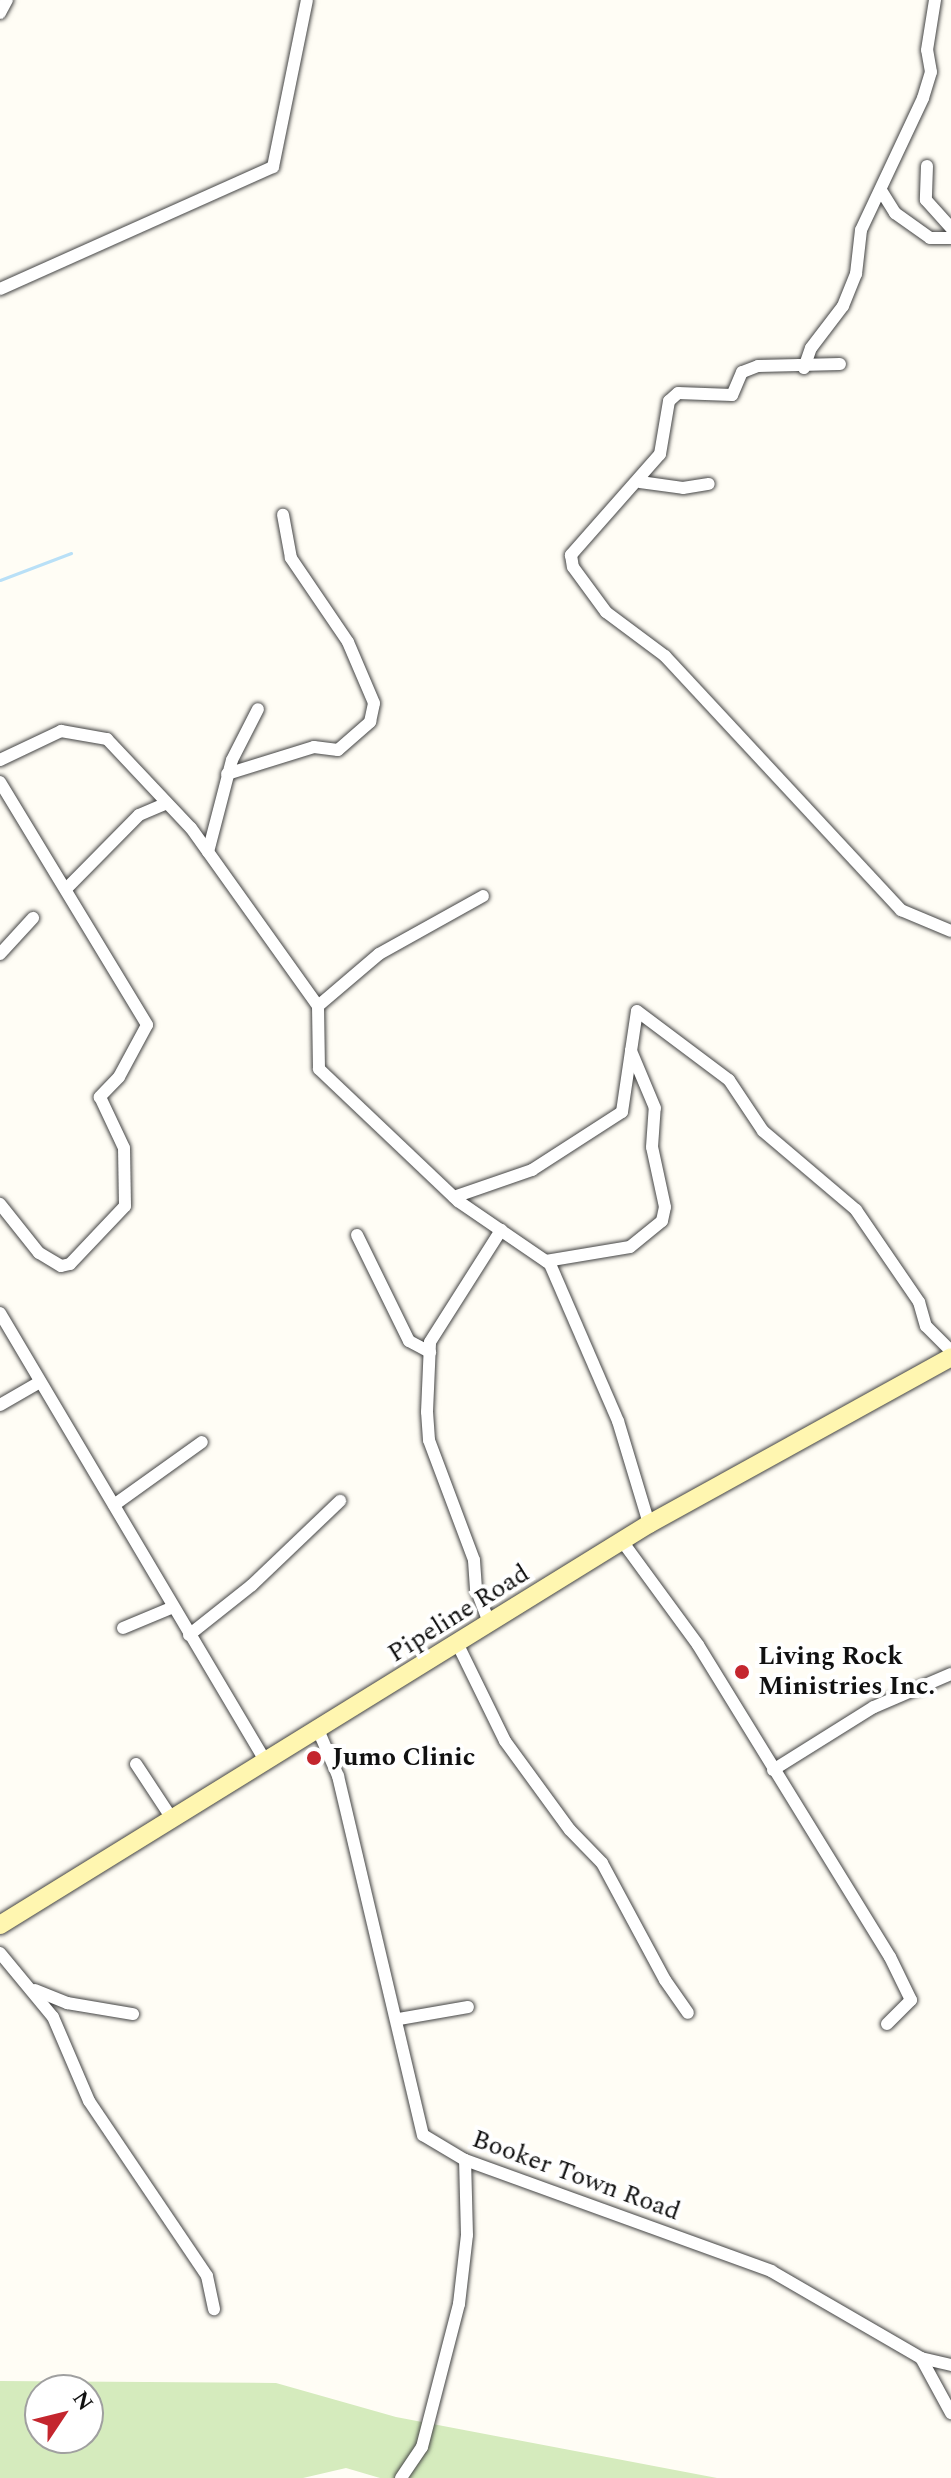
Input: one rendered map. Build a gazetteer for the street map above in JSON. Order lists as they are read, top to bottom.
{
  "streets": {
    "street": ["Pipeline Road", "Booker Town Road"]
  },
  "crossings": [
    ["Pipeline Road", "Booker Town Road"]
  ],
  "places": ["Living Rock Ministries Inc.", "Jumo Clinic"],
  "north": "top right"
}
